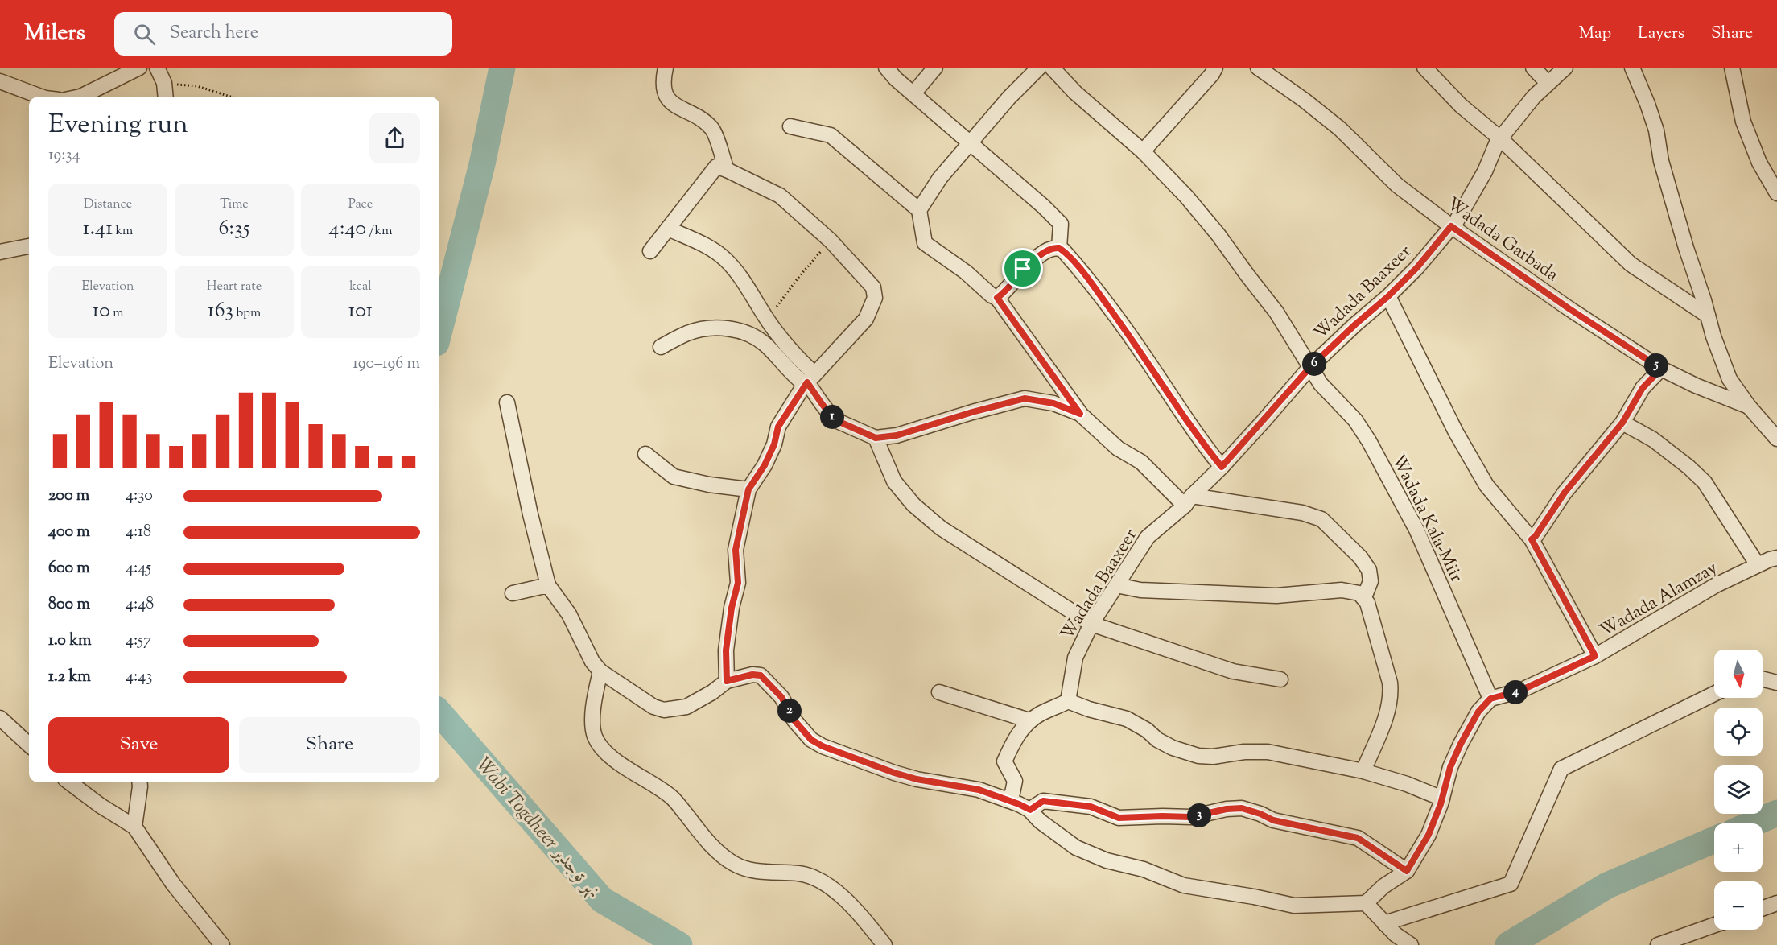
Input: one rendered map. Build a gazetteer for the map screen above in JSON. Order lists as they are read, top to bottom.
{
  "streets": {
    "street": [
      "Wadada Garbada",
      "Wadada Baaxeer",
      "Wadada Kala-Miir",
      "Wadada Alamzay"
    ]
  },
  "crossings": [
    ["Wadada Garbada", "Wadada Baaxeer"],
    ["Wadada Baaxeer", "Wadada Kala-Miir"],
    ["Wadada Kala-Miir", "Wadada Alamzay"]
  ],
  "water": ["Wabi Togdheer نهر توجدير"],
  "north": "bottom",
  "page": {
    "header": "Milers",
    "search": "Search here",
    "nav": ["Map", "Layers", "Share"],
    "heading": ["Evening run", "19:34"],
    "stats": [
      ["Distance", "1.41 km"],
      ["Time", "6:35"],
      ["Pace", "4:40 /km"],
      ["Elevation", "10 m"],
      ["Heart rate", "163 bpm"],
      ["kcal", "101"]
    ],
    "chart": ["Elevation", "190–196 m"],
    "pins": [
      "6",
      "5",
      "1",
      "4",
      "2",
      "3"
    ],
    "list": [
      {
        "name": "200 m",
        "note": "4:30"
      },
      {
        "name": "400 m",
        "note": "4:18"
      },
      {
        "name": "600 m",
        "note": "4:45"
      },
      {
        "name": "800 m",
        "note": "4:48"
      },
      {
        "name": "1.0 km",
        "note": "4:57"
      },
      {
        "name": "1.2 km",
        "note": "4:43"
      }
    ],
    "map_buttons": ["+", "−"],
    "buttons": ["Save", "Share"]
  }
}
